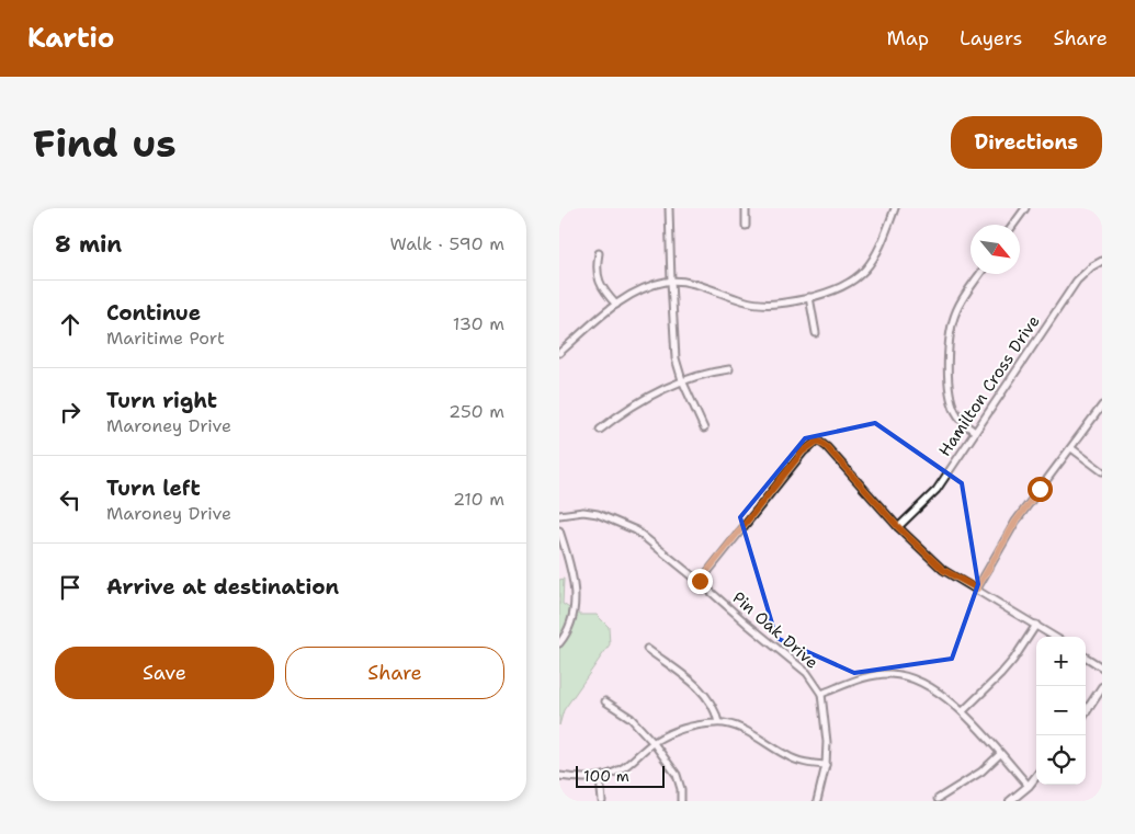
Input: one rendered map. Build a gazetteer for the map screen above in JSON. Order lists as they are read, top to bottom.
{
  "streets": {
    "street": ["Hamilton Cross Drive", "Pin Oak Drive"]
  },
  "scale_bar": "100 m",
  "north": "bottom right",
  "page": {
    "header": "Kartio",
    "nav": ["Map", "Layers", "Share"],
    "buttons": [
      "Directions",
      ["Save", "Share"]
    ],
    "title": "Find us",
    "heading": ["8 min", "Walk · 590 m"],
    "list": [
      ["Continue", "Maritime Port", "130 m"],
      ["Turn right", "Maroney Drive", "250 m"],
      ["Turn left", "Maroney Drive", "210 m"],
      "Arrive at destination"
    ],
    "map_buttons": ["+", "−"],
    "scale": "100 m"
  }
}
